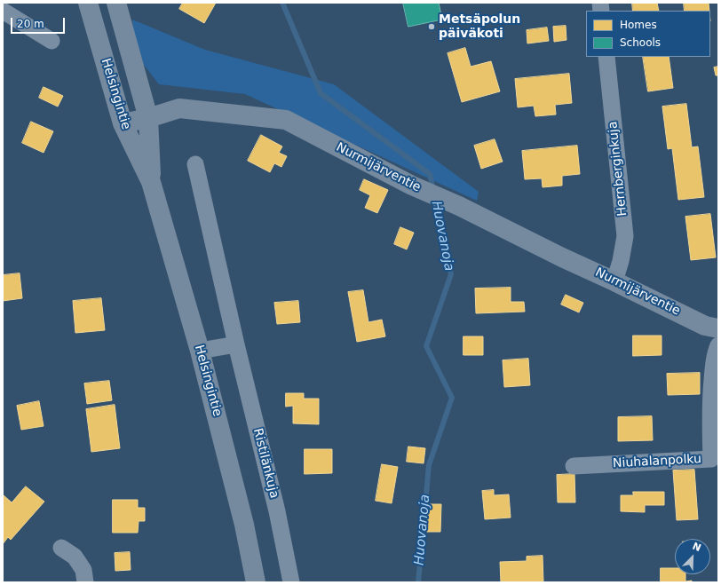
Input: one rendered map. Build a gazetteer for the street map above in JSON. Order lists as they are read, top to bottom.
{
  "streets": {
    "street": [
      "Helsingintie",
      "Nurmijärventie",
      "Hernberginkuja",
      "Niuhalanpolku",
      "Ristilänkuja"
    ]
  },
  "crossings": [
    ["Helsingintie", "Nurmijärventie"],
    ["Nurmijärventie", "Hernberginkuja"]
  ],
  "water": ["Huovanoja"],
  "places": ["Metsäpolun päiväkoti"],
  "legend": ["Homes", "Schools"],
  "scale_bar": "20 m",
  "north": "top right"
}
